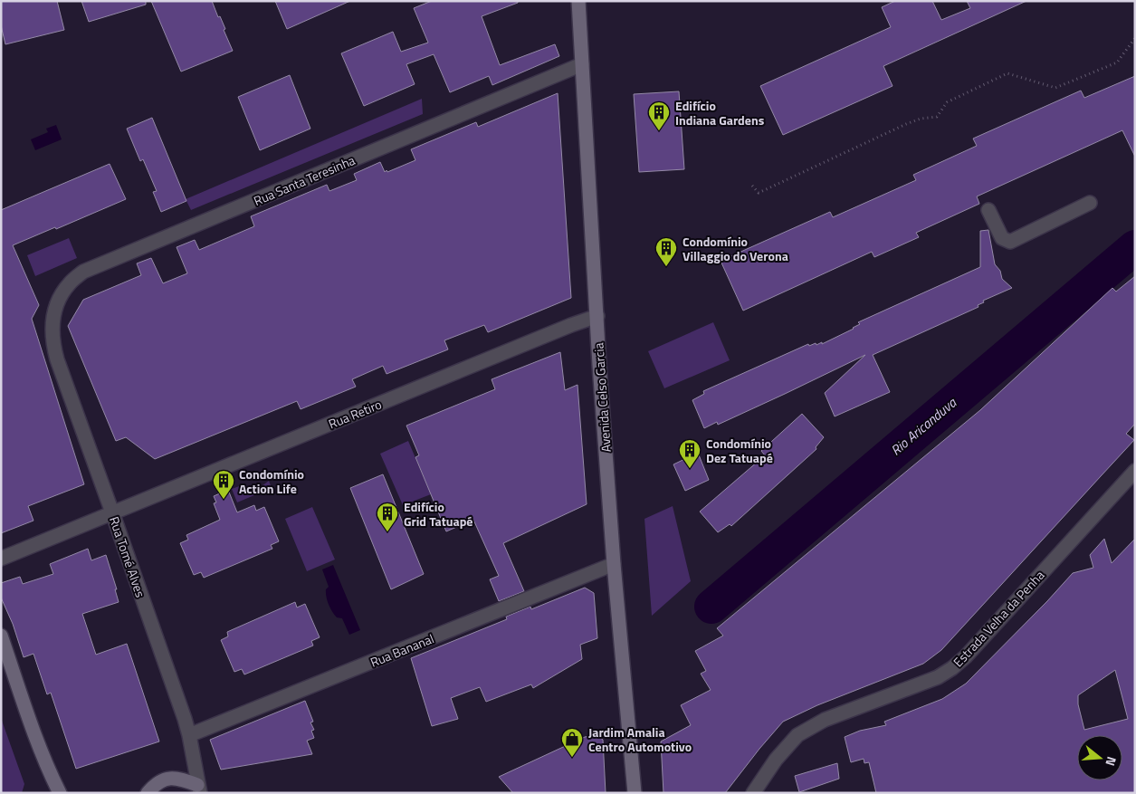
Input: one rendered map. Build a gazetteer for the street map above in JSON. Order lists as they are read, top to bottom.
{
  "streets": {
    "main road": ["Avenida Celso Garcia"],
    "street": [
      "Rua Santa Teresinha",
      "Rua Retiro",
      "Rua Tomé Alves",
      "Estrada Velha da Penha",
      "Rua Bananal"
    ]
  },
  "crossings": [
    ["Rua Santa Teresinha", "Avenida Celso Garcia"],
    ["Rua Santa Teresinha", "Rua Tomé Alves"],
    ["Avenida Celso Garcia", "Rua Retiro"],
    ["Avenida Celso Garcia", "Rua Bananal"],
    ["Rua Retiro", "Rua Tomé Alves"],
    ["Rua Tomé Alves", "Rua Bananal"]
  ],
  "water": ["Rio Aricanduva"],
  "places": {
    "building": [
      "Edifício Indiana Gardens",
      "Condomínio Villaggio do Verona",
      "Condomínio Dez Tatuapé",
      "Condomínio Action Life",
      "Edifício Grid Tatuapé"
    ],
    "shop": ["Jardim Amalia Centro Automotivo"]
  },
  "north": "right"
}
